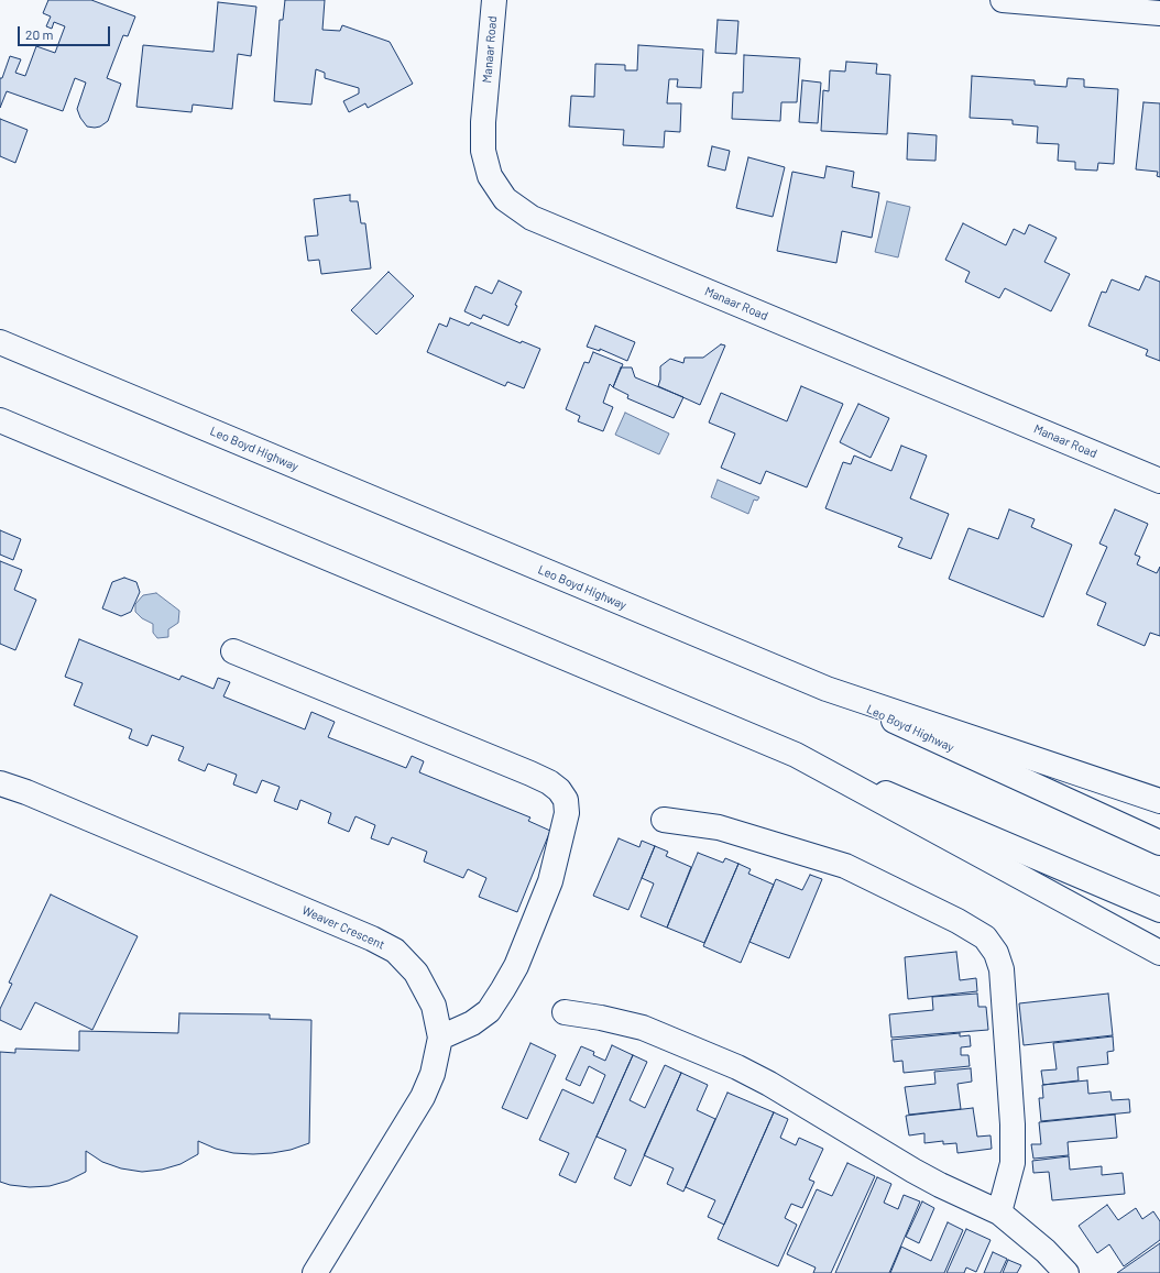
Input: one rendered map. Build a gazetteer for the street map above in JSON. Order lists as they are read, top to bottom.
{
  "streets": {
    "main road": ["Manaar Road", "Leo Boyd Highway", "Weaver Crescent"]
  },
  "scale_bar": "20 m"
}
